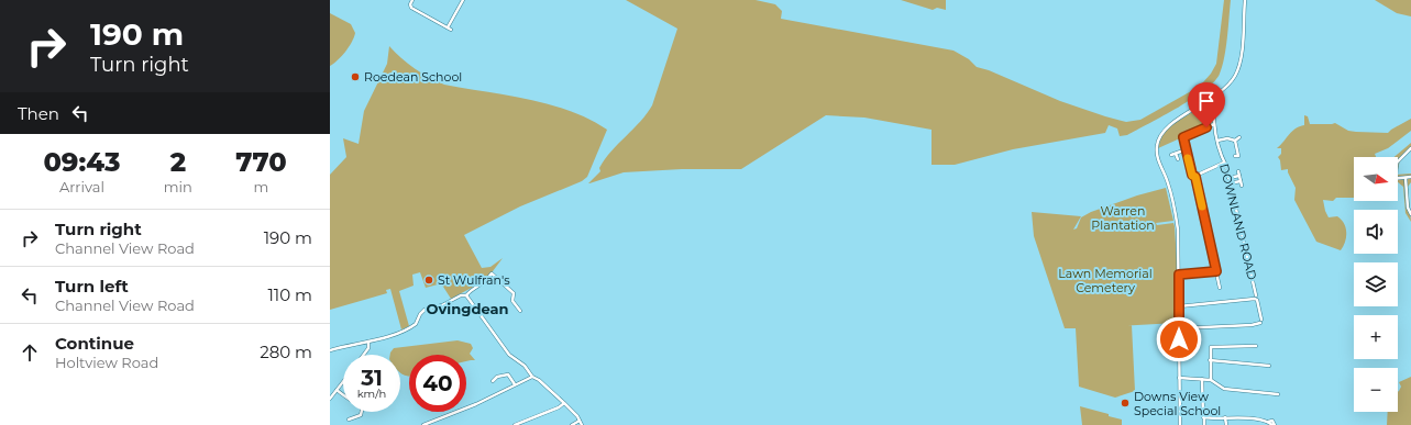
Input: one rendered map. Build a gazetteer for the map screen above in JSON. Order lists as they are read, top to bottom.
{
  "streets": {
    "street": ["DOWNLAND ROAD"]
  },
  "districts": ["Ovingdean"],
  "parks": ["Warren Plantation", "Lawn Memorial Cemetery"],
  "places": ["Roedean School", "St Wulfran's", "Downs View Special School"],
  "north": "right",
  "page": {
    "turn": ["190 m", "Turn right"],
    "then": "Then",
    "eta": [
      "09:43",
      "Arrival",
      "2",
      "min",
      "770",
      "m"
    ],
    "map_buttons": ["+", "−"],
    "list": [
      {
        "name": "Turn right",
        "note": "Channel View Road",
        "value": "190 m"
      },
      {
        "name": "Turn left",
        "note": "Channel View Road",
        "value": "110 m"
      },
      {
        "name": "Continue",
        "note": "Holtview Road",
        "value": "280 m"
      }
    ],
    "speed": "31 km/h",
    "limit": "40"
  }
}
